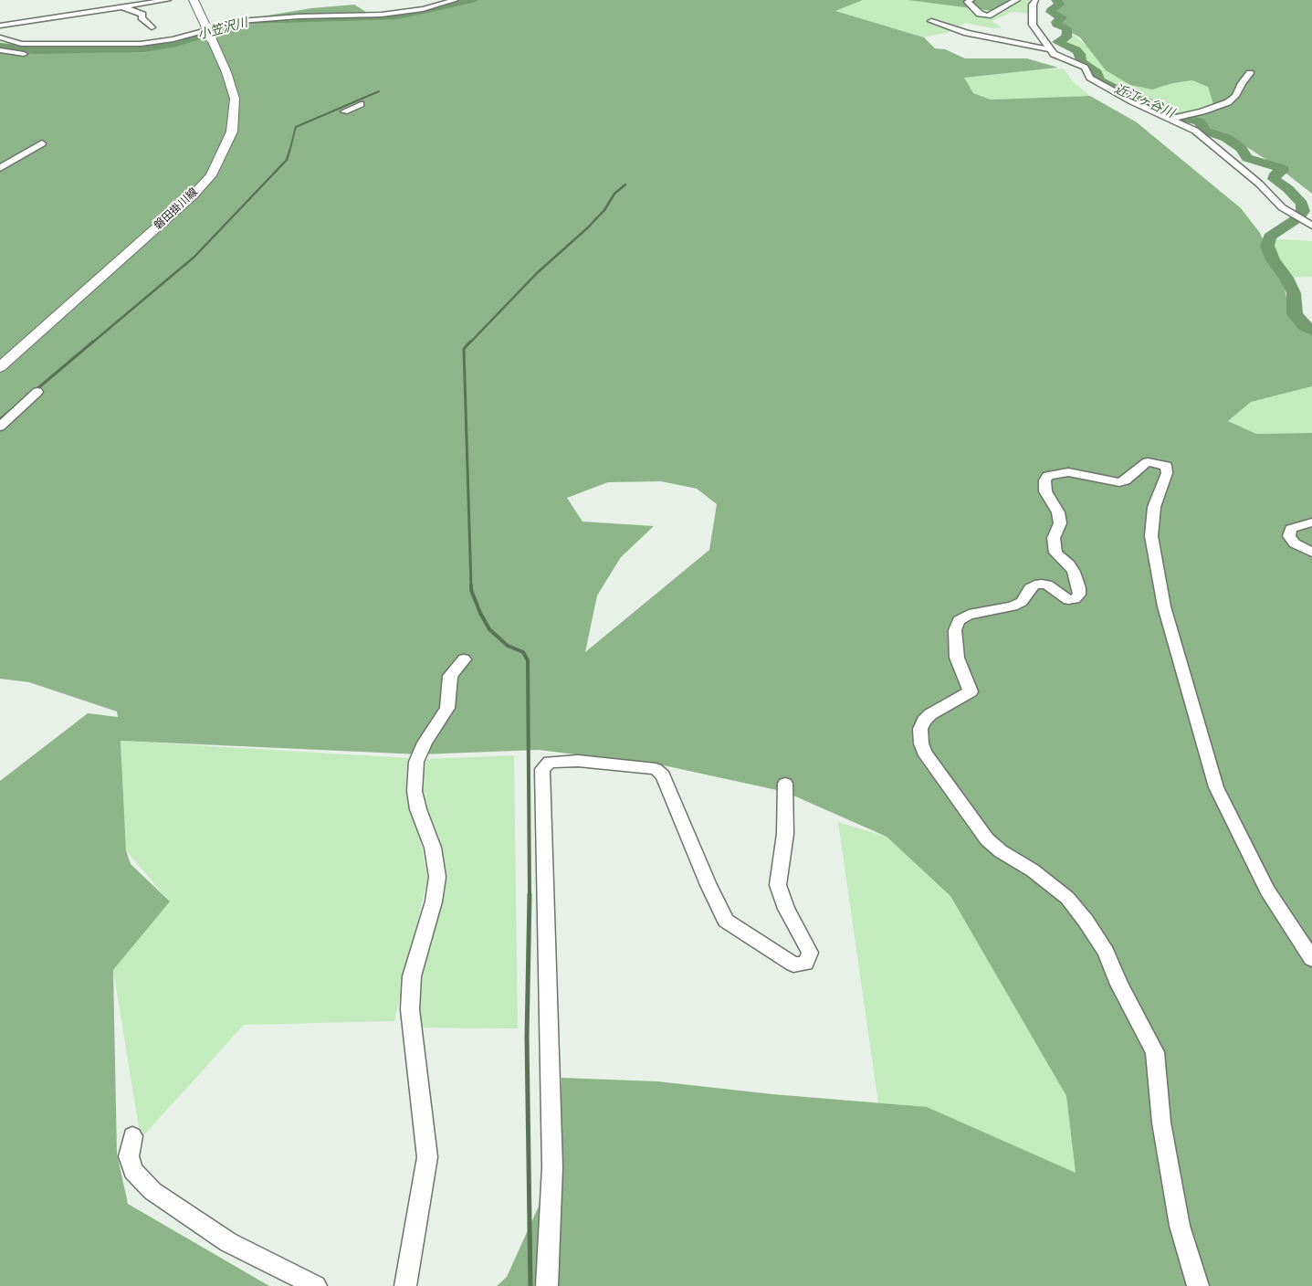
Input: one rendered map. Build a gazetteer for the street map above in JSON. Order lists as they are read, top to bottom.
{
  "streets": {
    "main road": ["磐田掛川線"]
  },
  "water": ["小笠沢川", "近江ヶ谷川"]
}
